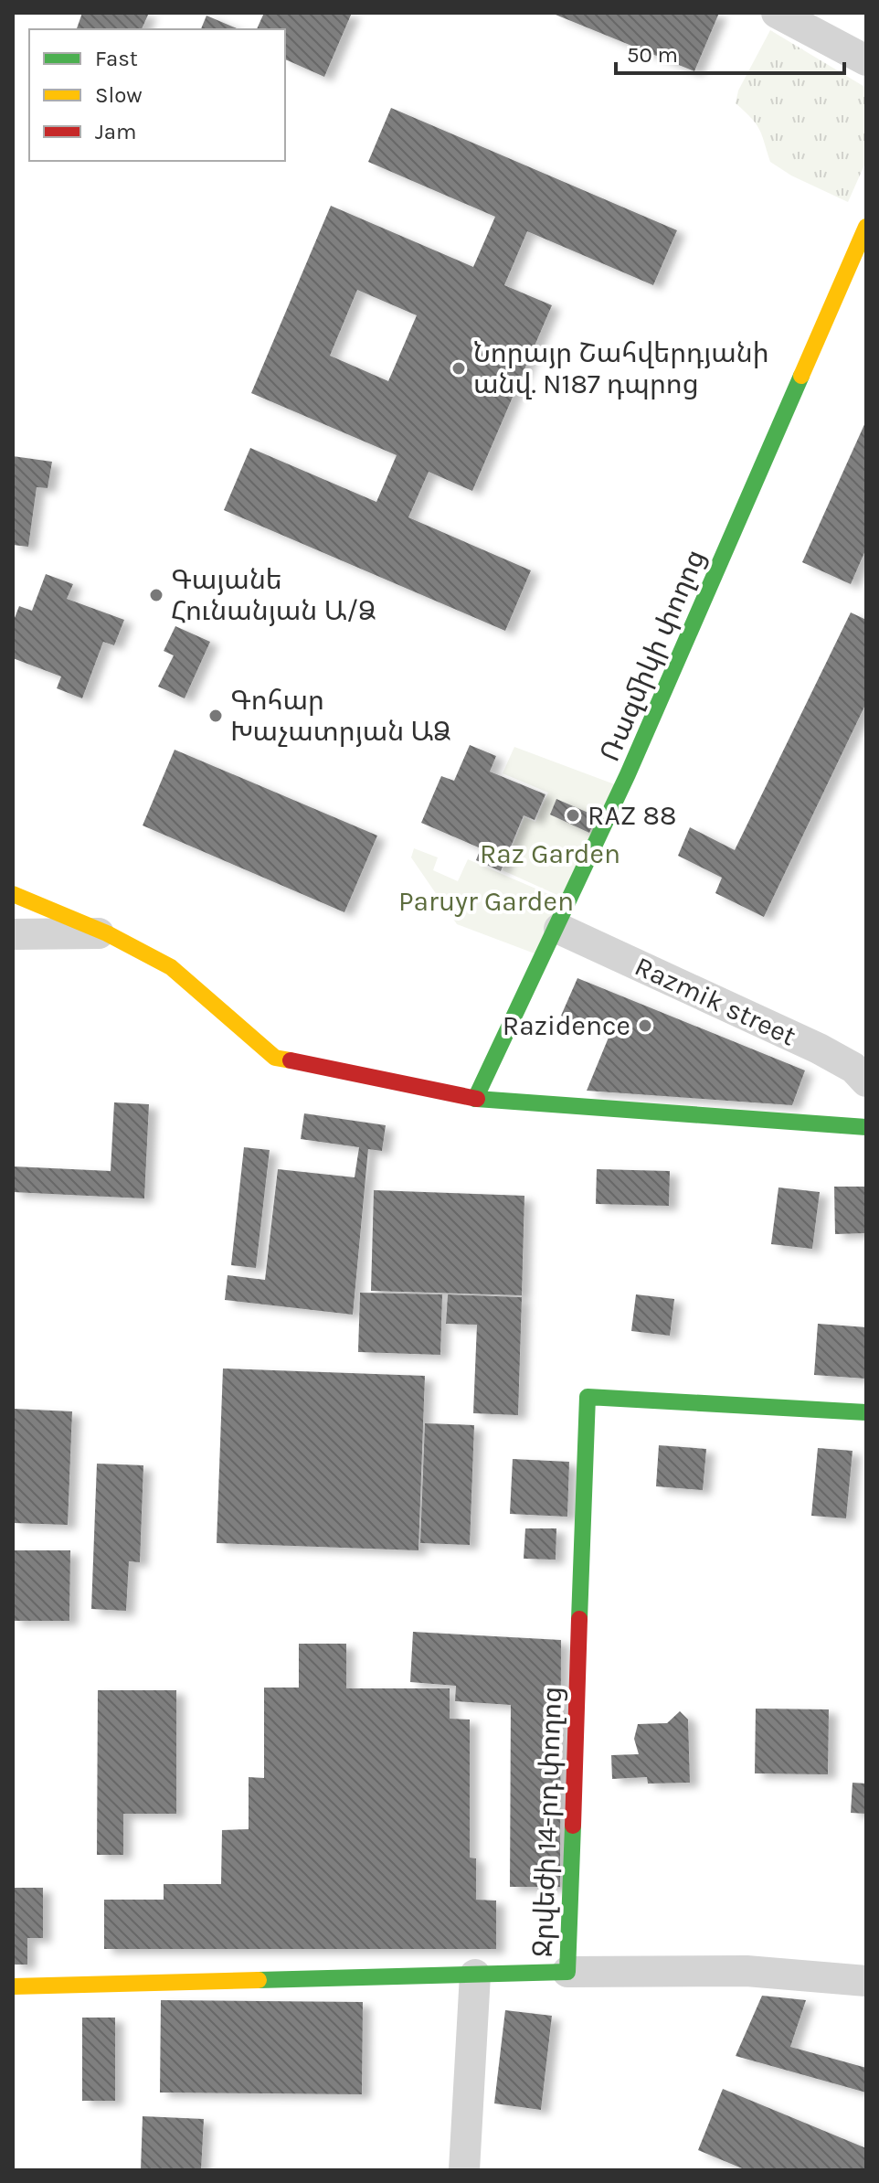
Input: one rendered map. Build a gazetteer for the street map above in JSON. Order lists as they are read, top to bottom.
{
  "streets": {
    "street": ["Ռազմիկի փողոց", "Razmik street", "Ջրվեժի 14-րդ փողոց"]
  },
  "crossings": [
    ["Ռազմիկի փողոց", "Razmik street"]
  ],
  "parks": ["Raz Garden", "Paruyr Garden"],
  "places": [
    "Նորայր Շահվերդյանի անվ. N187 դպրոց",
    "Գայանե Հունանյան Ա/Ձ",
    "Գոհար Խաչատրյան ԱՁ",
    "RAZ 88",
    "Razidence"
  ],
  "legend": ["Fast", "Slow", "Jam"],
  "scale_bar": "50 m"
}
